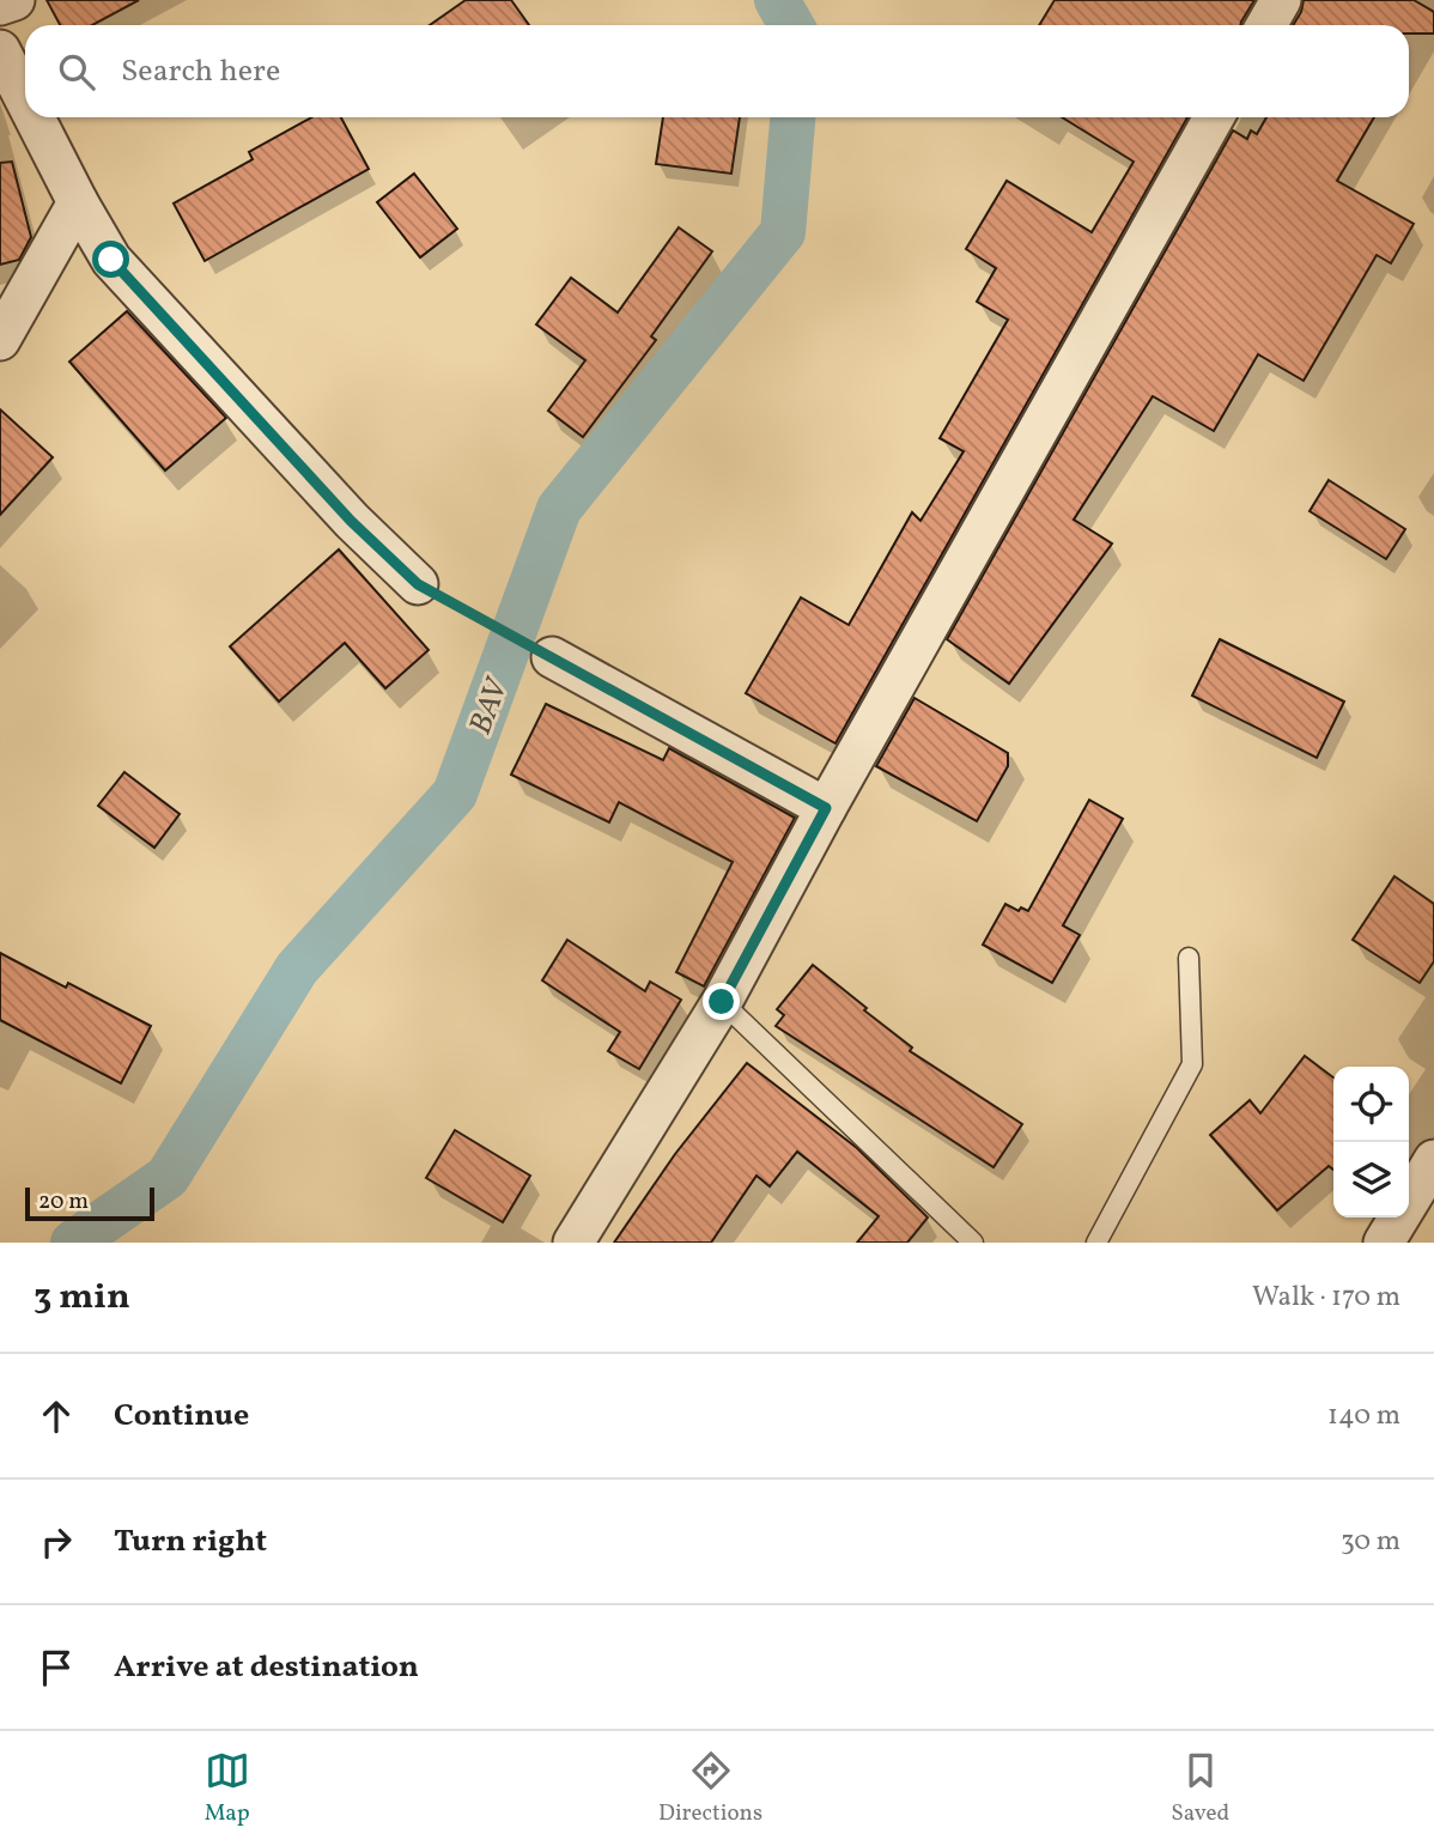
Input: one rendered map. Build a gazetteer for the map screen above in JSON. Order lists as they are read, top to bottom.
{
  "water": ["BAV"],
  "scale_bar": "20 m",
  "page": {
    "search": "Search here",
    "scale": "20 m",
    "heading": ["3 min", "Walk · 170 m"],
    "list": [
      ["Continue", "140 m"],
      ["Turn right", "30 m"],
      "Arrive at destination"
    ],
    "nav": ["Map", "Directions", "Saved"]
  }
}
